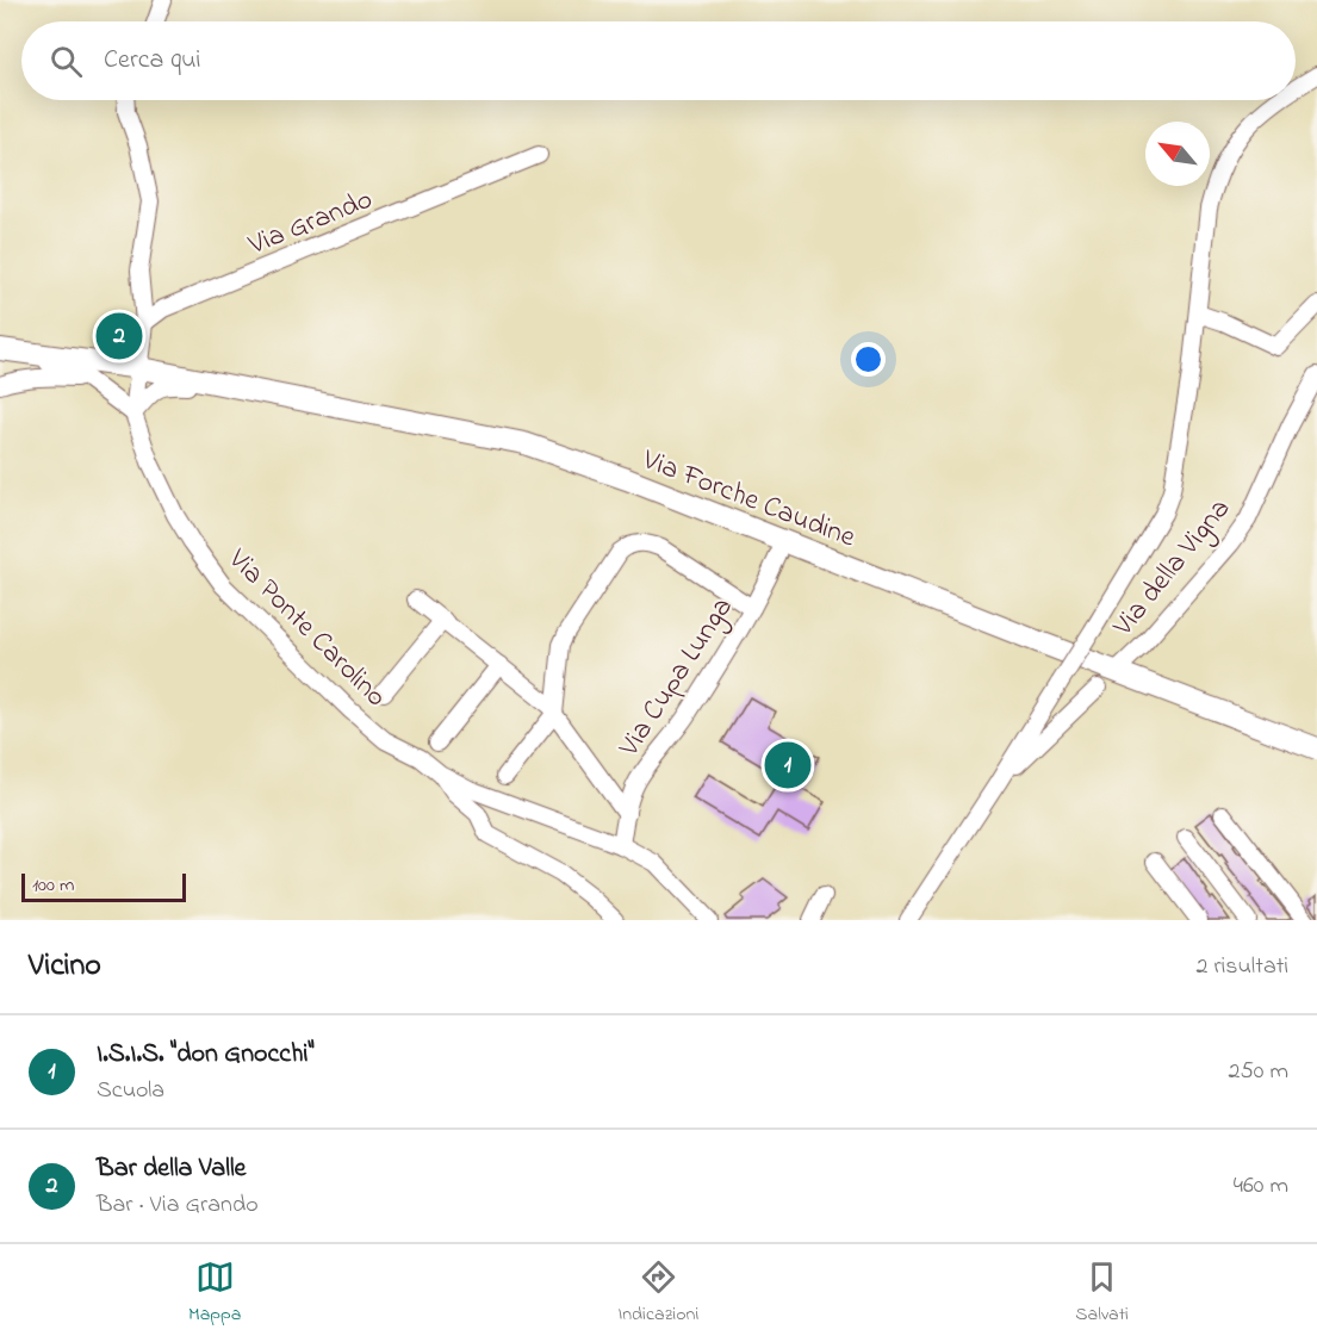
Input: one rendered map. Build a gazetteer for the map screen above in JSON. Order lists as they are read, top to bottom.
{
  "streets": {
    "main road": ["Via Forche Caudine"],
    "street": [
      "Via Grando",
      "Via della Vigna",
      "Via Ponte Carolino",
      "Via Cupa Lunga"
    ]
  },
  "crossings": [
    ["Via Forche Caudine", "Via della Vigna"],
    ["Via Forche Caudine", "Via Ponte Carolino"],
    ["Via Forche Caudine", "Via Cupa Lunga"],
    ["Via Ponte Carolino", "Via Cupa Lunga"]
  ],
  "scale_bar": "100 m",
  "north": "top left",
  "page": {
    "search": "Cerca qui",
    "pins": ["2", "1"],
    "scale": "100 m",
    "heading": ["Vicino", "2 risultati"],
    "list": [
      {
        "mark": "1",
        "name": "I.S.I.S. \"don Gnocchi\"",
        "note": "Scuola",
        "value": "250 m"
      },
      {
        "mark": "2",
        "name": "Bar della Valle",
        "note": "Bar · Via Grando",
        "value": "460 m"
      }
    ],
    "nav": ["Mappa", "Indicazioni", "Salvati"]
  }
}
